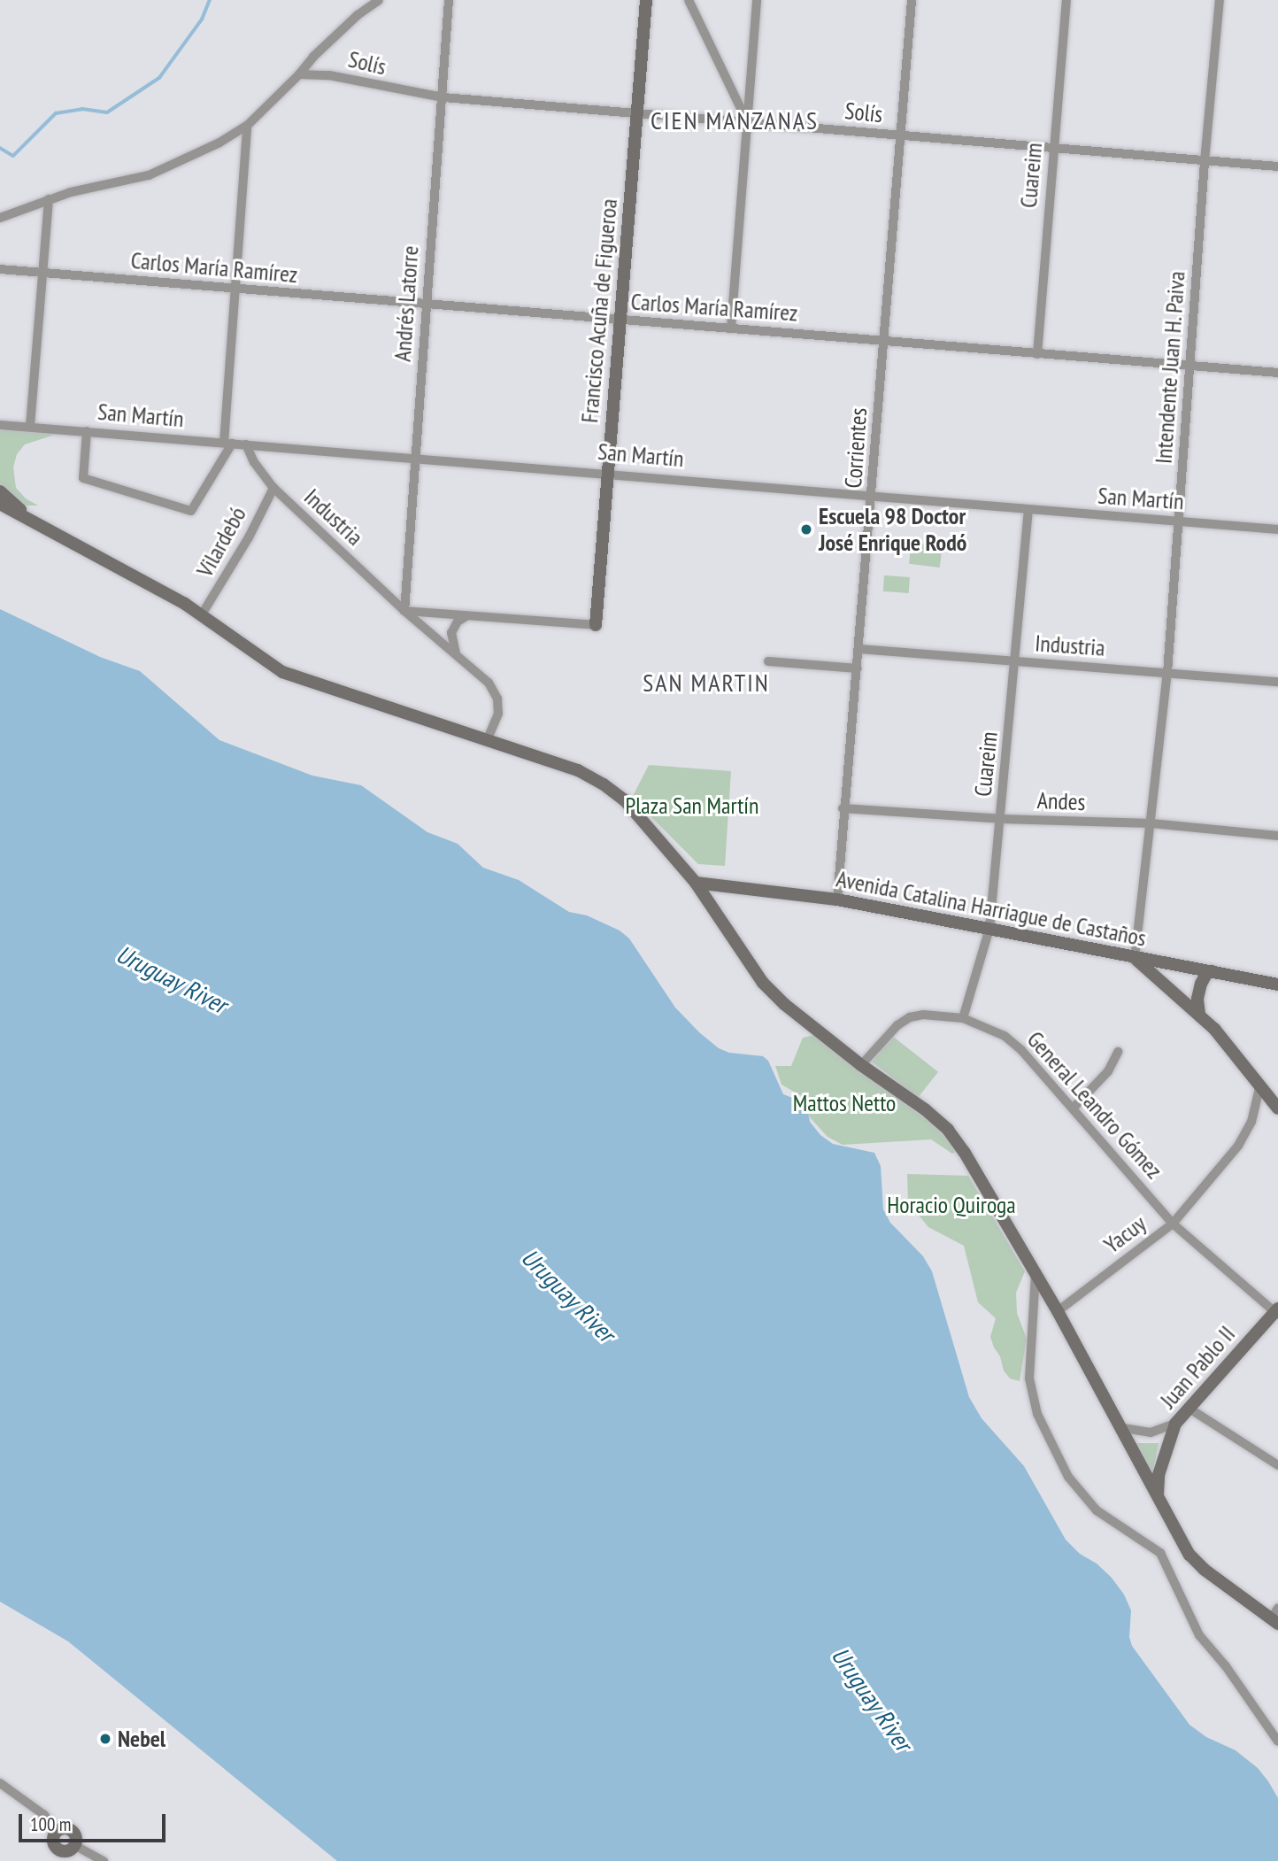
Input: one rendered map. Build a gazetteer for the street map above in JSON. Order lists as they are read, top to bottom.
{
  "streets": {
    "street": [
      "Solís",
      "Cuareim",
      "Carlos María Ramírez",
      "Andrés Latorre",
      "Francisco Acuña de Figueroa",
      "Intendente Juan H. Paiva",
      "San Martín",
      "Corrientes",
      "Industria",
      "Vilardebó",
      "Andes",
      "Avenida Catalina Harriague de Castaños",
      "General Leandro Gómez",
      "Yacuy",
      "Juan Pablo II"
    ]
  },
  "crossings": [
    ["Solís", "Cuareim"],
    ["Solís", "Andrés Latorre"],
    ["Solís", "Francisco Acuña de Figueroa"],
    ["Solís", "Intendente Juan H. Paiva"],
    ["Solís", "Corrientes"],
    ["Cuareim", "Carlos María Ramírez"],
    ["Cuareim", "San Martín"],
    ["Cuareim", "Industria"],
    ["Cuareim", "Andes"],
    ["Cuareim", "Avenida Catalina Harriague de Castaños"],
    ["Cuareim", "General Leandro Gómez"],
    ["Carlos María Ramírez", "Andrés Latorre"],
    ["Carlos María Ramírez", "Francisco Acuña de Figueroa"],
    ["Carlos María Ramírez", "Intendente Juan H. Paiva"],
    ["Carlos María Ramírez", "Corrientes"],
    ["Andrés Latorre", "San Martín"],
    ["Andrés Latorre", "Industria"],
    ["Francisco Acuña de Figueroa", "San Martín"],
    ["Intendente Juan H. Paiva", "San Martín"],
    ["Intendente Juan H. Paiva", "Industria"],
    ["Intendente Juan H. Paiva", "Andes"],
    ["Intendente Juan H. Paiva", "Avenida Catalina Harriague de Castaños"],
    ["San Martín", "Corrientes"],
    ["San Martín", "Industria"],
    ["Corrientes", "Industria"],
    ["Corrientes", "Andes"],
    ["Corrientes", "Avenida Catalina Harriague de Castaños"],
    ["Industria", "Vilardebó"],
    ["General Leandro Gómez", "Yacuy"],
    ["General Leandro Gómez", "Juan Pablo II"]
  ],
  "districts": ["CIEN MANZANAS", "SAN MARTIN"],
  "water": ["Uruguay River"],
  "parks": ["Plaza San Martín", "Mattos Netto", "Horacio Quiroga"],
  "places": ["Escuela 98 Doctor José Enrique Rodó", "Nebel"],
  "scale_bar": "100 m"
}
